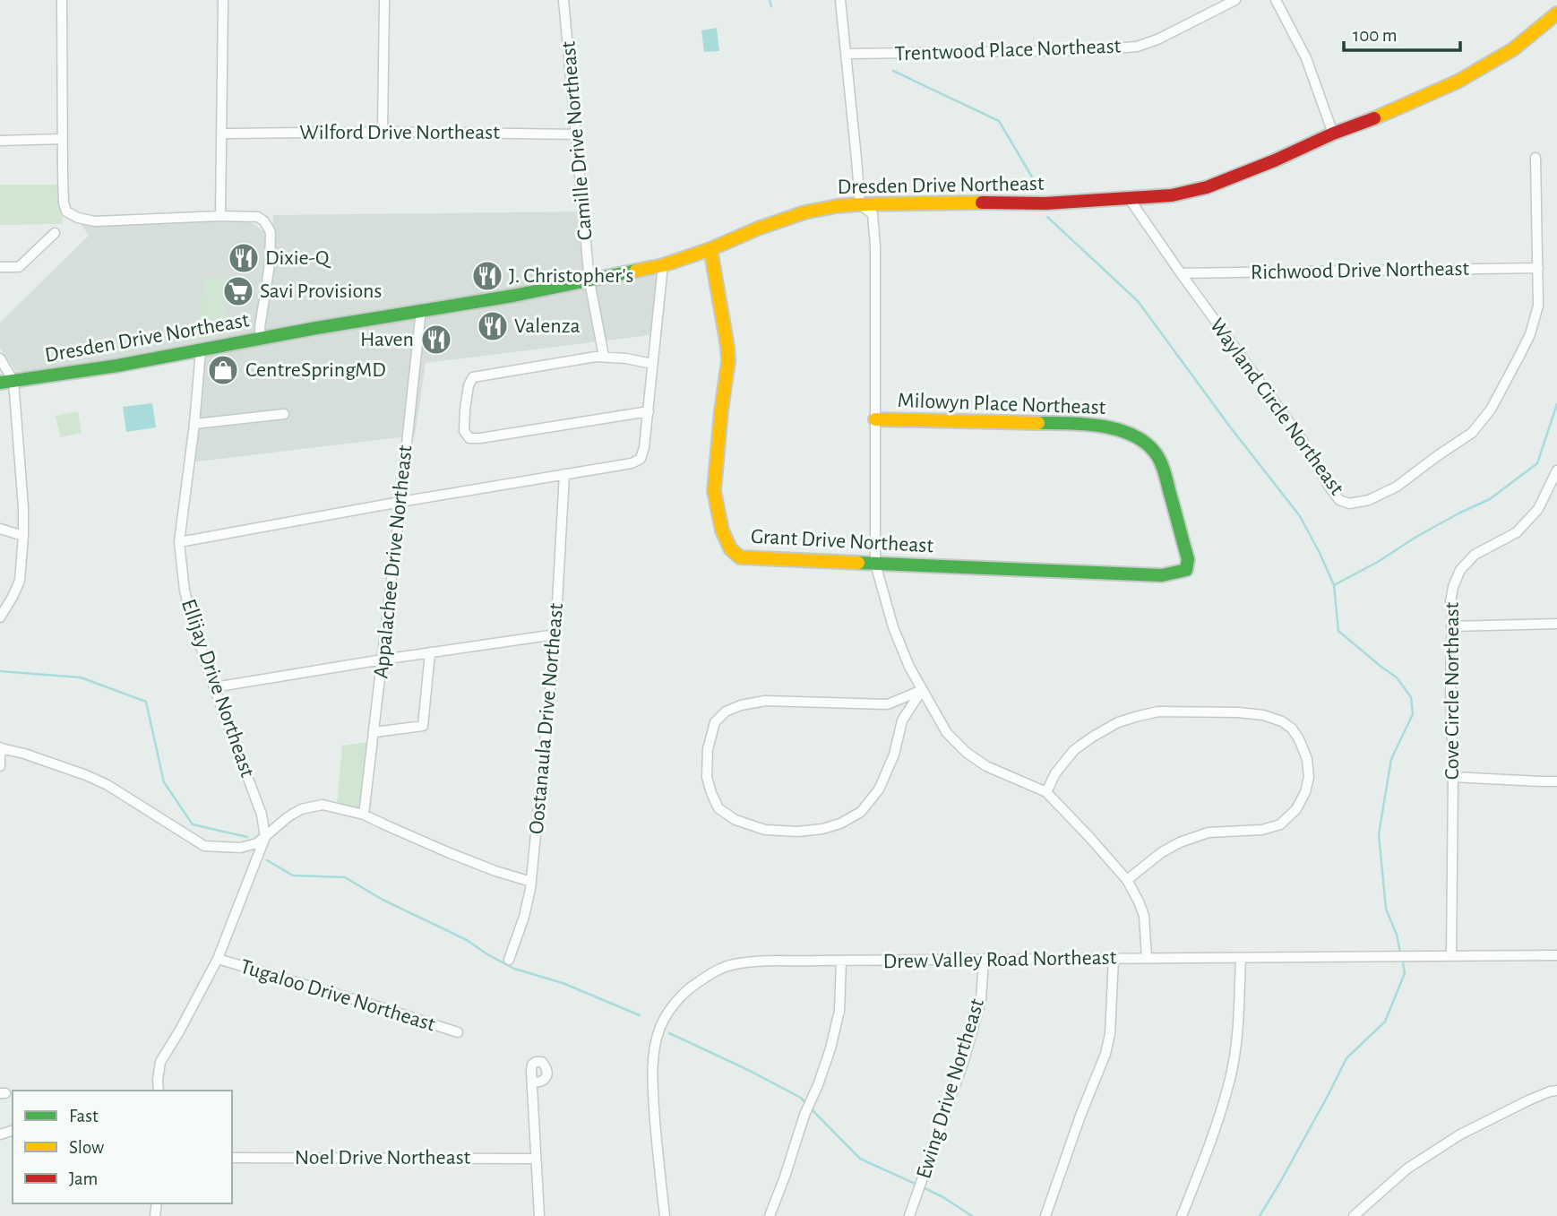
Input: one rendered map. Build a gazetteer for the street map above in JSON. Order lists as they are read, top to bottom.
{
  "streets": {
    "street": [
      "Trentwood Place Northeast",
      "Wilford Drive Northeast",
      "Camille Drive Northeast",
      "Dresden Drive Northeast",
      "Richwood Drive Northeast",
      "Milowyn Place Northeast",
      "Wayland Circle Northeast",
      "Grant Drive Northeast",
      "Appalachee Drive Northeast",
      "Ellijay Drive Northeast",
      "Cove Circle Northeast",
      "Oostanaula Drive Northeast",
      "Drew Valley Road Northeast",
      "Tugaloo Drive Northeast",
      "Ewing Drive Northeast",
      "Noel Drive Northeast"
    ]
  },
  "crossings": [
    ["Wilford Drive Northeast", "Camille Drive Northeast"],
    ["Camille Drive Northeast", "Dresden Drive Northeast"],
    ["Dresden Drive Northeast", "Wayland Circle Northeast"],
    ["Dresden Drive Northeast", "Grant Drive Northeast"],
    ["Dresden Drive Northeast", "Appalachee Drive Northeast"],
    ["Dresden Drive Northeast", "Ellijay Drive Northeast"],
    ["Richwood Drive Northeast", "Wayland Circle Northeast"],
    ["Milowyn Place Northeast", "Grant Drive Northeast"],
    ["Cove Circle Northeast", "Drew Valley Road Northeast"],
    ["Drew Valley Road Northeast", "Ewing Drive Northeast"]
  ],
  "places": {
    "restaurant": [
      "Dixie-Q",
      "J. Christopher's",
      "Valenza",
      "Haven"
    ],
    "supermarket": ["Savi Provisions"],
    "shop": ["CentreSpringMD"]
  },
  "legend": ["Fast", "Slow", "Jam"],
  "scale_bar": "100 m"
}
